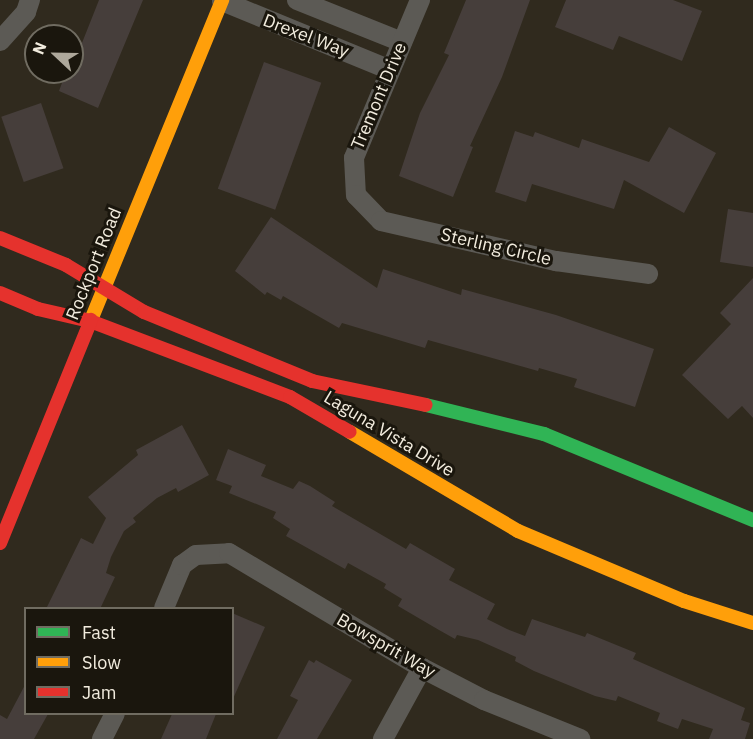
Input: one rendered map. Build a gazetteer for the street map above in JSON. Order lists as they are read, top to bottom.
{
  "streets": {
    "street": [
      "Drexel Way",
      "Tremont Drive",
      "Sterling Circle",
      "Rockport Road",
      "Laguna Vista Drive",
      "Bowsprit Way"
    ]
  },
  "crossings": [
    ["Drexel Way", "Tremont Drive"],
    ["Drexel Way", "Rockport Road"],
    ["Tremont Drive", "Sterling Circle"],
    ["Rockport Road", "Laguna Vista Drive"]
  ],
  "legend": ["Fast", "Slow", "Jam"],
  "north": "left"
}
